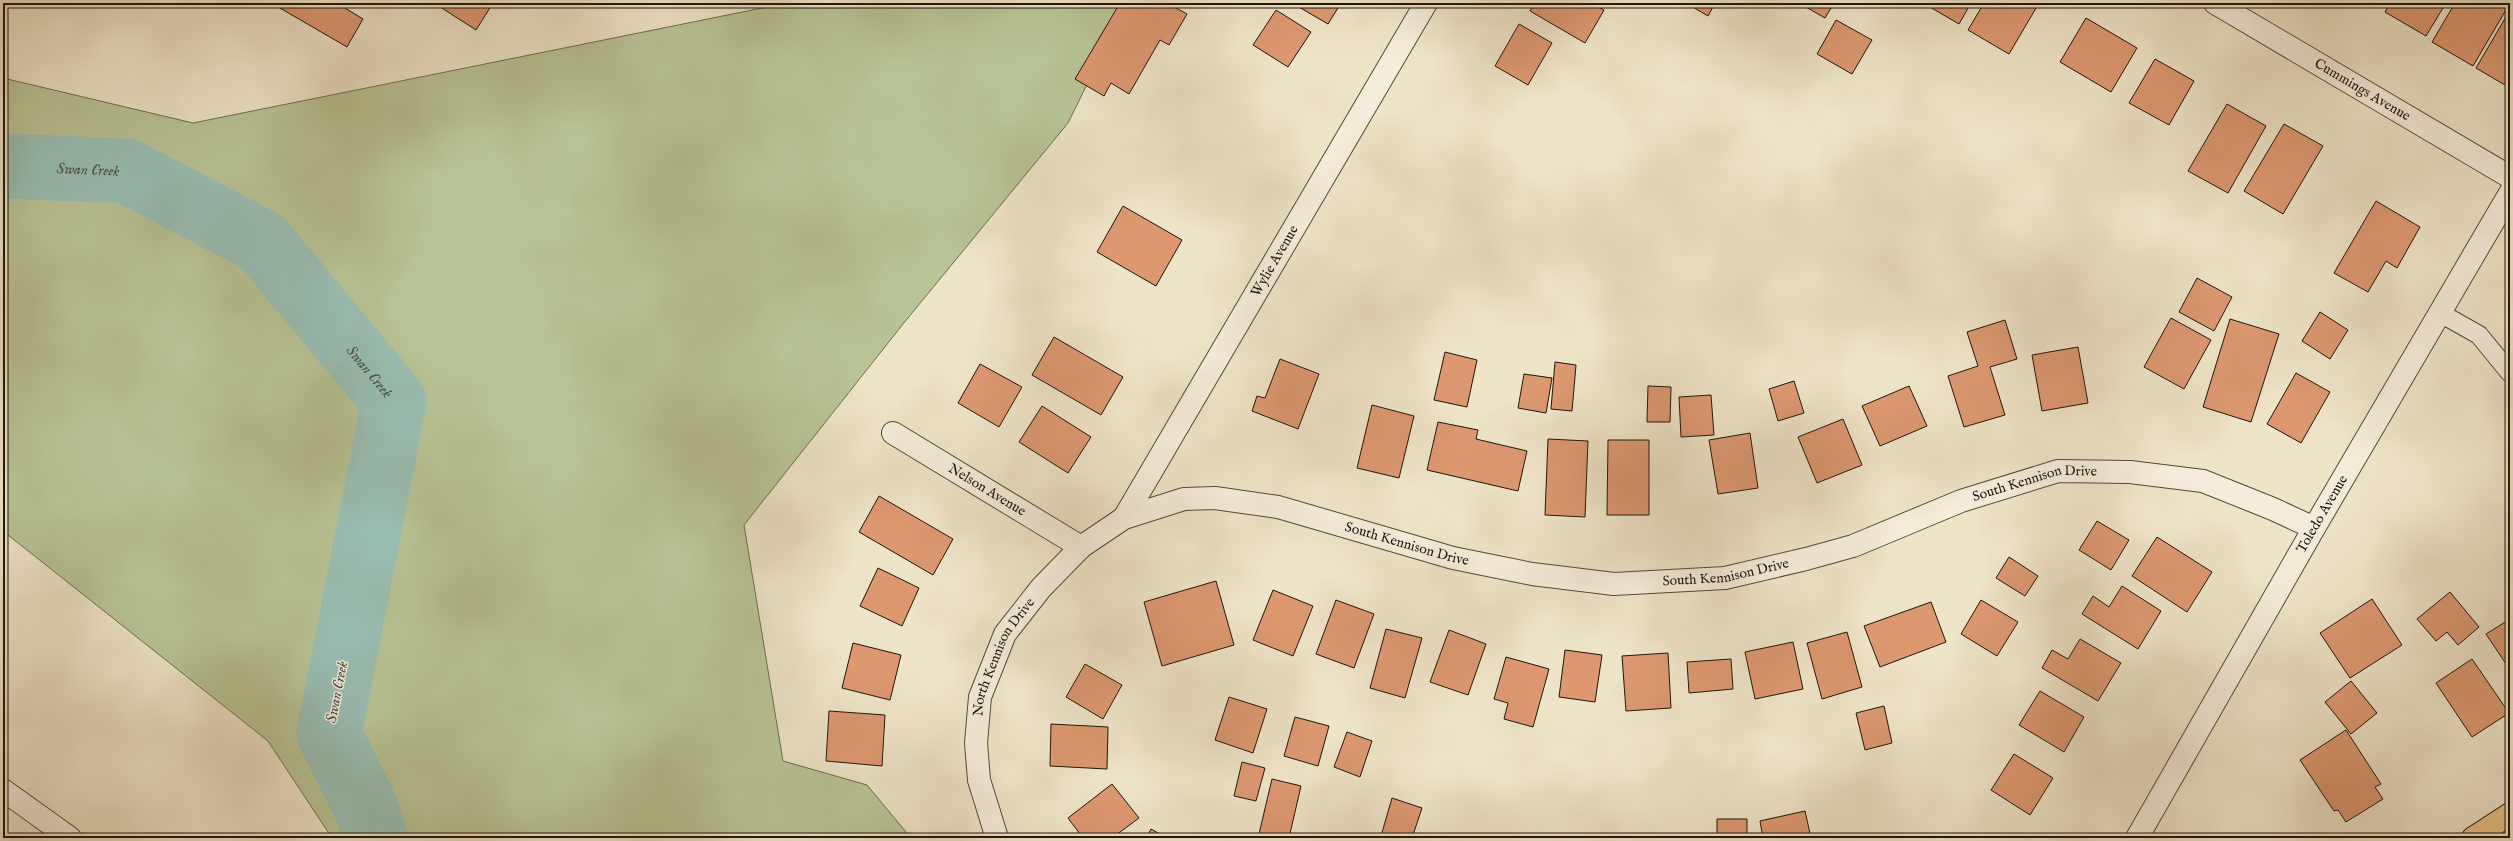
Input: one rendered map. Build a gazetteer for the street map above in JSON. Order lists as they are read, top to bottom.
{
  "streets": {
    "street": [
      "Cummings Avenue",
      "Wylie Avenue",
      "South Kennison Drive",
      "Nelson Avenue",
      "Toledo Avenue",
      "North Kennison Drive"
    ]
  },
  "crossings": [
    ["Wylie Avenue", "South Kennison Drive"],
    ["Wylie Avenue", "North Kennison Drive"],
    ["South Kennison Drive", "Toledo Avenue"],
    ["South Kennison Drive", "North Kennison Drive"],
    ["Nelson Avenue", "North Kennison Drive"]
  ],
  "water": ["Swan Creek"]
}
